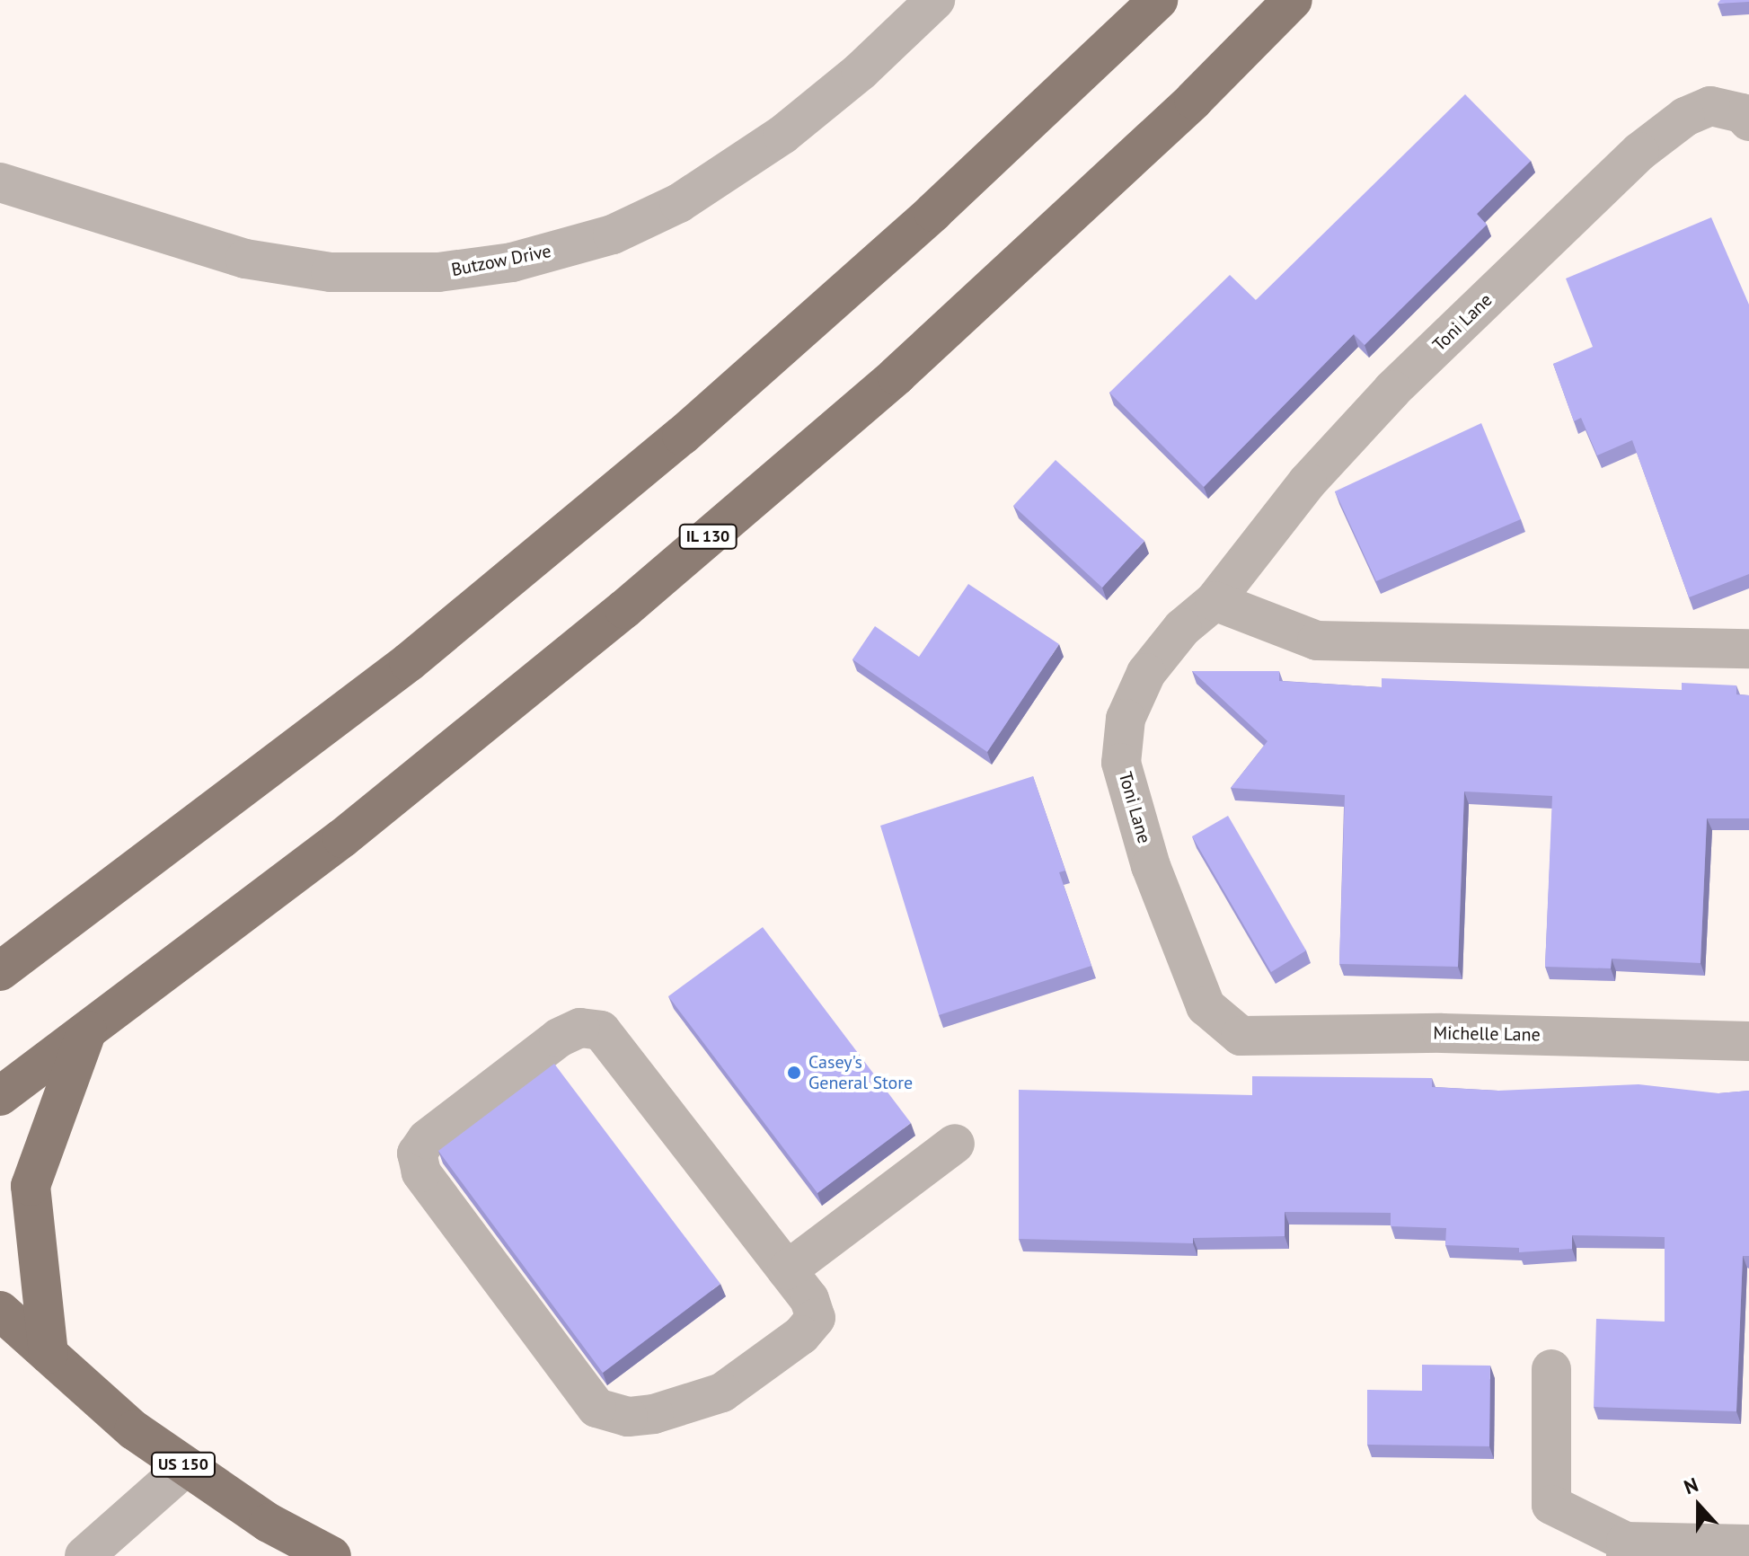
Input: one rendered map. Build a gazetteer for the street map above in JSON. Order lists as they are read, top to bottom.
{
  "streets": {
    "main road": ["IL 130", "US 150"],
    "street": ["Butzow Drive", "Toni Lane", "Michelle Lane"]
  },
  "crossings": [
    ["Toni Lane", "Michelle Lane"]
  ],
  "places": ["Casey's General Store"],
  "north": "top"
}
